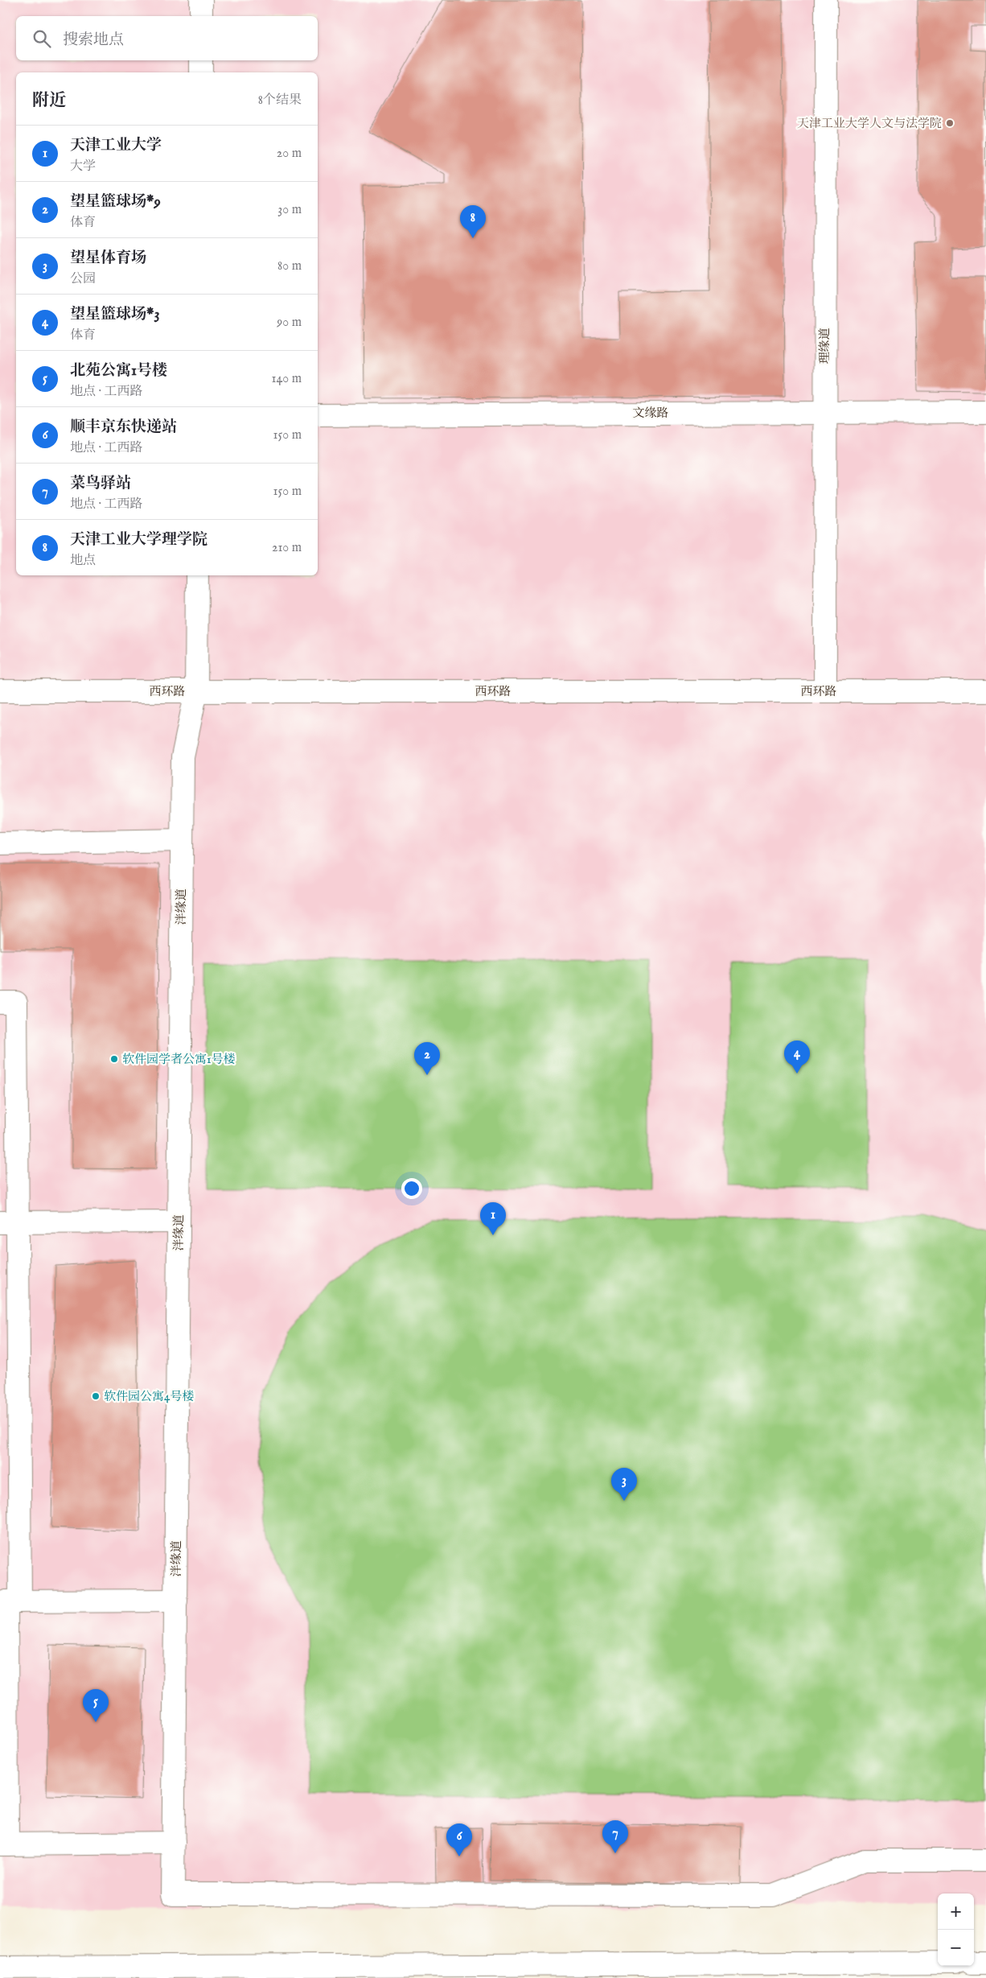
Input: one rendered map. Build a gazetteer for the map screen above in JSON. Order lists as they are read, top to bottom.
{
  "streets": {
    "street": [
      "理缘道",
      "文缘路",
      "西环路",
      "泮缘道"
    ]
  },
  "crossings": [
    ["理缘道", "文缘路"],
    ["理缘道", "西环路"],
    ["西环路", "泮缘道"]
  ],
  "places": ["天津工业大学人文与法学院", "软件园学者公寓1号楼", "软件园公寓4号楼"],
  "page": {
    "search": "搜索地点",
    "heading": ["附近", "8个结果"],
    "list": [
      {
        "mark": "1",
        "name": "天津工业大学",
        "note": "大学",
        "value": "20 m"
      },
      {
        "mark": "2",
        "name": "望星篮球场*9",
        "note": "体育",
        "value": "30 m"
      },
      {
        "mark": "3",
        "name": "望星体育场",
        "note": "公园",
        "value": "80 m"
      },
      {
        "mark": "4",
        "name": "望星篮球场*3",
        "note": "体育",
        "value": "90 m"
      },
      {
        "mark": "5",
        "name": "北苑公寓1号楼",
        "note": "地点 · 工西路",
        "value": "140 m"
      },
      {
        "mark": "6",
        "name": "顺丰京东快递站",
        "note": "地点 · 工西路",
        "value": "150 m"
      },
      {
        "mark": "7",
        "name": "菜鸟驿站",
        "note": "地点 · 工西路",
        "value": "150 m"
      },
      {
        "mark": "8",
        "name": "天津工业大学理学院",
        "note": "地点",
        "value": "210 m"
      }
    ],
    "pins": [
      "8",
      "4",
      "2",
      "1",
      "3",
      "5",
      "7",
      "6"
    ],
    "map_buttons": ["+", "−"]
  }
}
